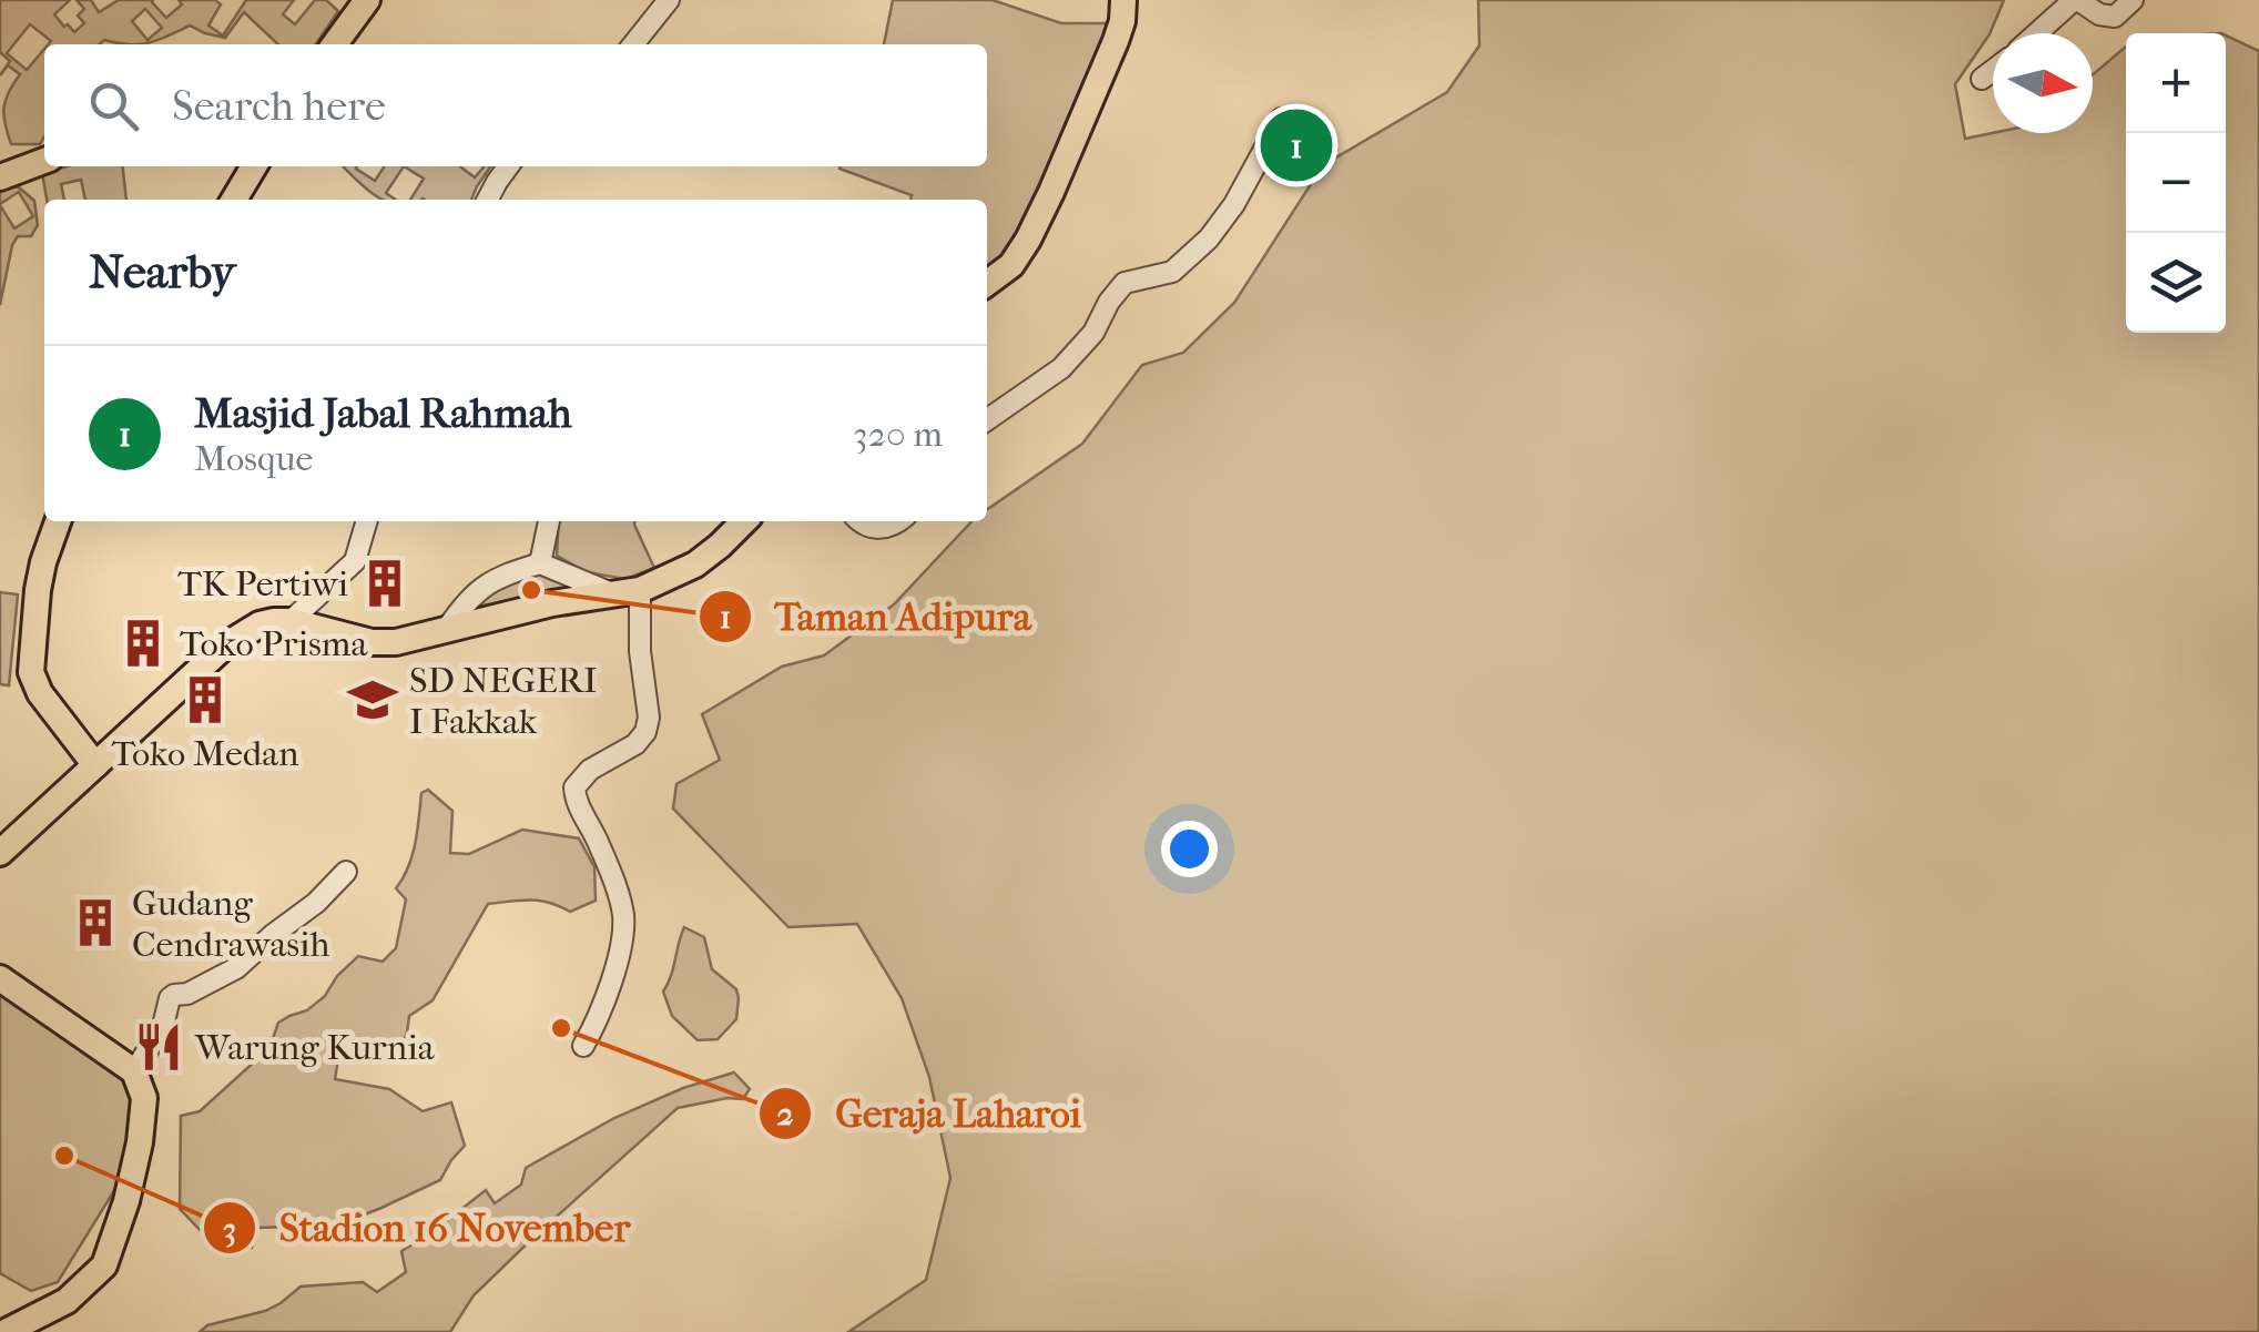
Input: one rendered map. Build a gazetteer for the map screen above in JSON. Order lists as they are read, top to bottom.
{
  "places": {
    "building": [
      "TK Pertiwi",
      "Toko Prisma",
      "Toko Medan",
      "Gudang Cendrawasih"
    ],
    "other": ["Taman Adipura", "Geraja Laharoi", "Stadion 16 November"],
    "school or university": ["SD NEGERI I Fakkak"],
    "restaurant": ["Warung Kurnia"]
  },
  "north": "right",
  "page": {
    "map_buttons": ["+", "−"],
    "search": "Search here",
    "pins": "1",
    "heading": "Nearby",
    "list": [
      {
        "mark": "1",
        "name": "Masjid Jabal Rahmah",
        "note": "Mosque",
        "value": "320 m"
      }
    ]
  }
}
